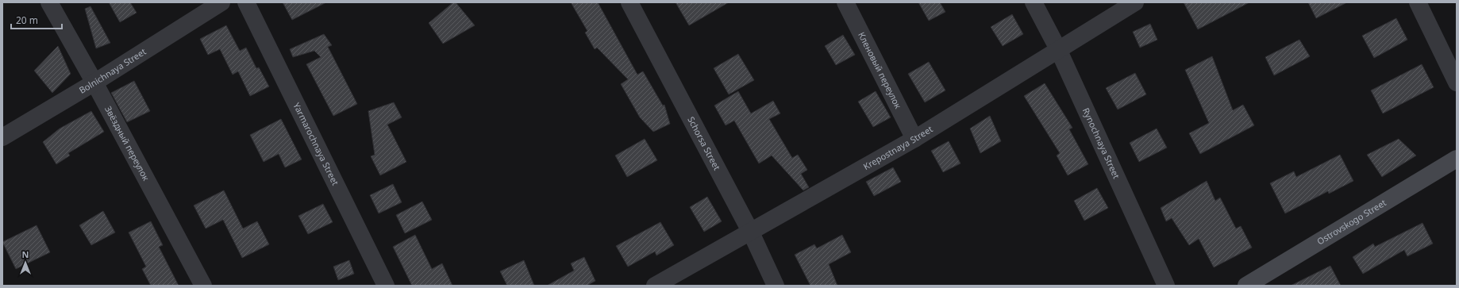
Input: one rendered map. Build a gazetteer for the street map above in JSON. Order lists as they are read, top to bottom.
{
  "streets": {
    "street": [
      "Bolnichnaya Street",
      "Кленовый переулок",
      "Звёздный переулок",
      "Schorsa Street",
      "Rynochnaya Street",
      "Yarmarochnaya Street",
      "Krepostnaya Street",
      "Ostrovskogo Street"
    ]
  },
  "crossings": [
    ["Bolnichnaya Street", "Звёздный переулок"],
    ["Кленовый переулок", "Krepostnaya Street"],
    ["Schorsa Street", "Krepostnaya Street"],
    ["Rynochnaya Street", "Krepostnaya Street"]
  ],
  "scale_bar": "20 m",
  "north": "top"
}
